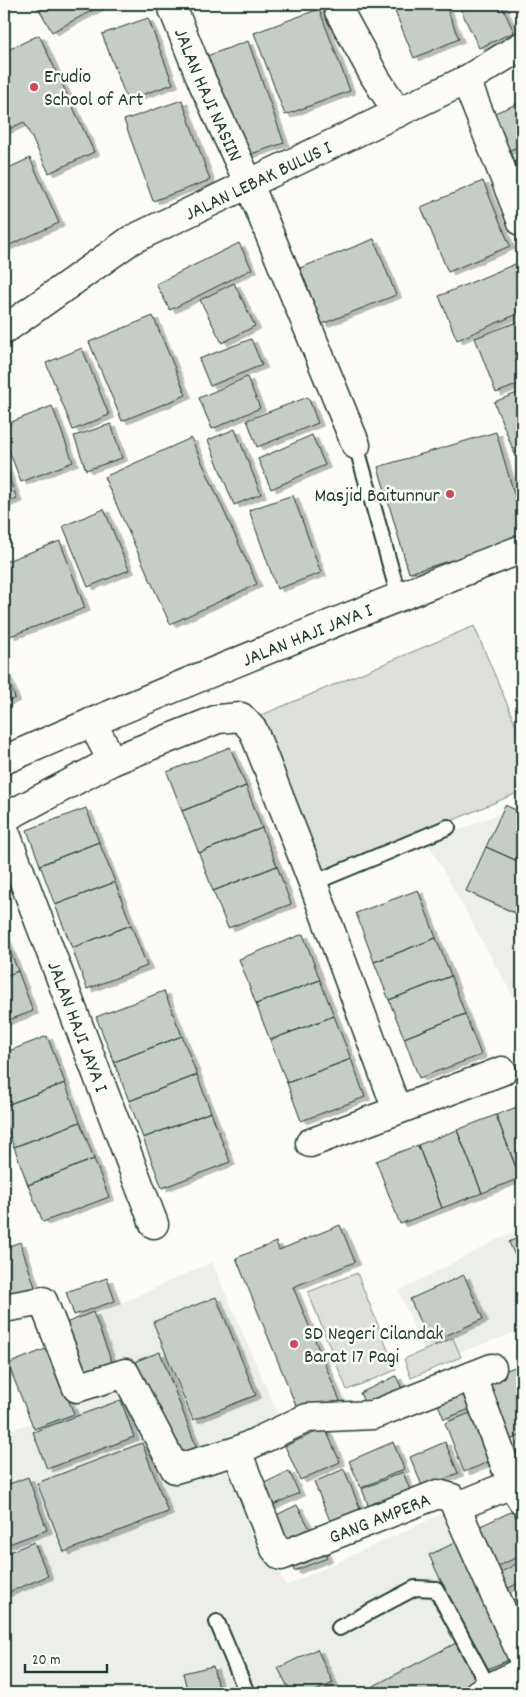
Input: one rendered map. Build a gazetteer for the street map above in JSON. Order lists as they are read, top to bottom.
{
  "streets": {
    "street": [
      "JALAN HAJI NASIIN",
      "JALAN LEBAK BULUS I",
      "JALAN HAJI JAYA I",
      "GANG AMPERA"
    ]
  },
  "crossings": [
    ["JALAN HAJI NASIIN", "JALAN LEBAK BULUS I"]
  ],
  "places": ["Erudio School of Art", "Masjid Baitunnur", "SD Negeri Cilandak Barat 17 Pagi"],
  "scale_bar": "20 m"
}
